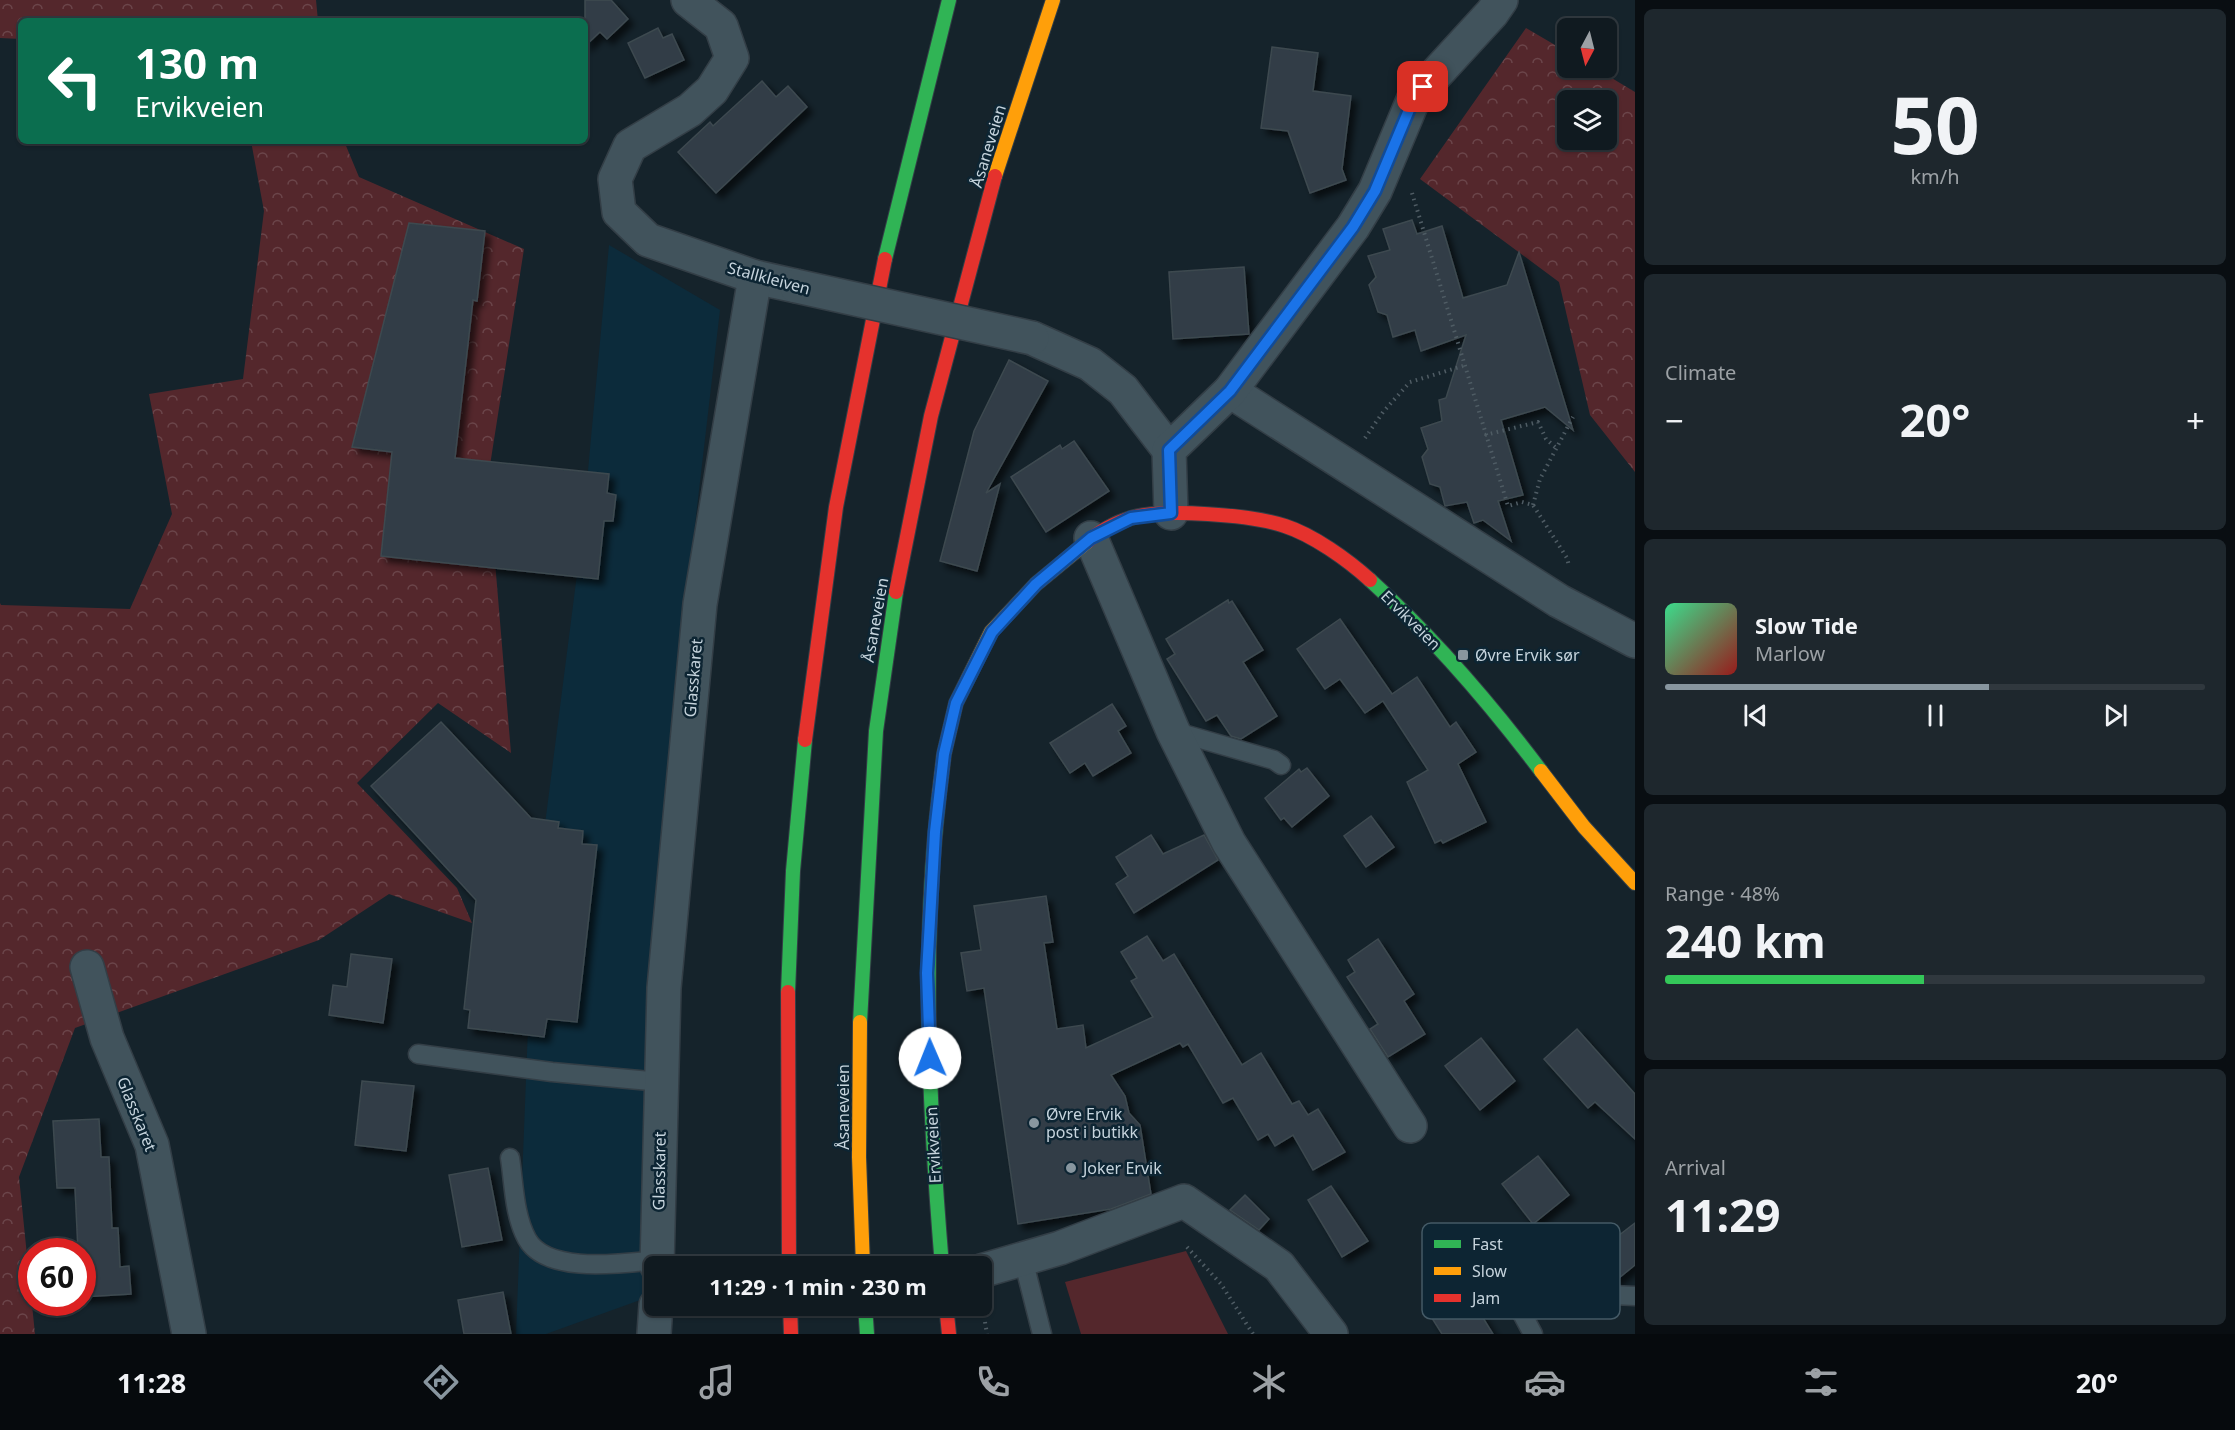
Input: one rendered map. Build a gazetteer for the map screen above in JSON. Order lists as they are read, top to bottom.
{
  "streets": {
    "main road": ["Åsaneveien", "Ervikveien"],
    "street": ["Stallkleiven", "Glasskaret"]
  },
  "crossings": [
    ["Stallkleiven", "Glasskaret"]
  ],
  "places": {
    "transit": ["Øvre Ervik sør"],
    "other": ["Øvre Ervik post i butikk", "Joker Ervik"]
  },
  "legend": ["Fast", "Slow", "Jam"],
  "north": "bottom",
  "page": {
    "tile": [
      ["50", "km/h"],
      "Climate",
      ["Range · 48%", "240 km"],
      ["Arrival", "11:29"]
    ],
    "turn": ["130 m", "Ervikveien"],
    "heat": ["−", "20°", "+"],
    "song": ["Slow Tide", "Marlow"],
    "limit": "60",
    "trip": "11:29 · 1 min · 230 m",
    "tabs": ["11:28", "20°"]
  }
}
